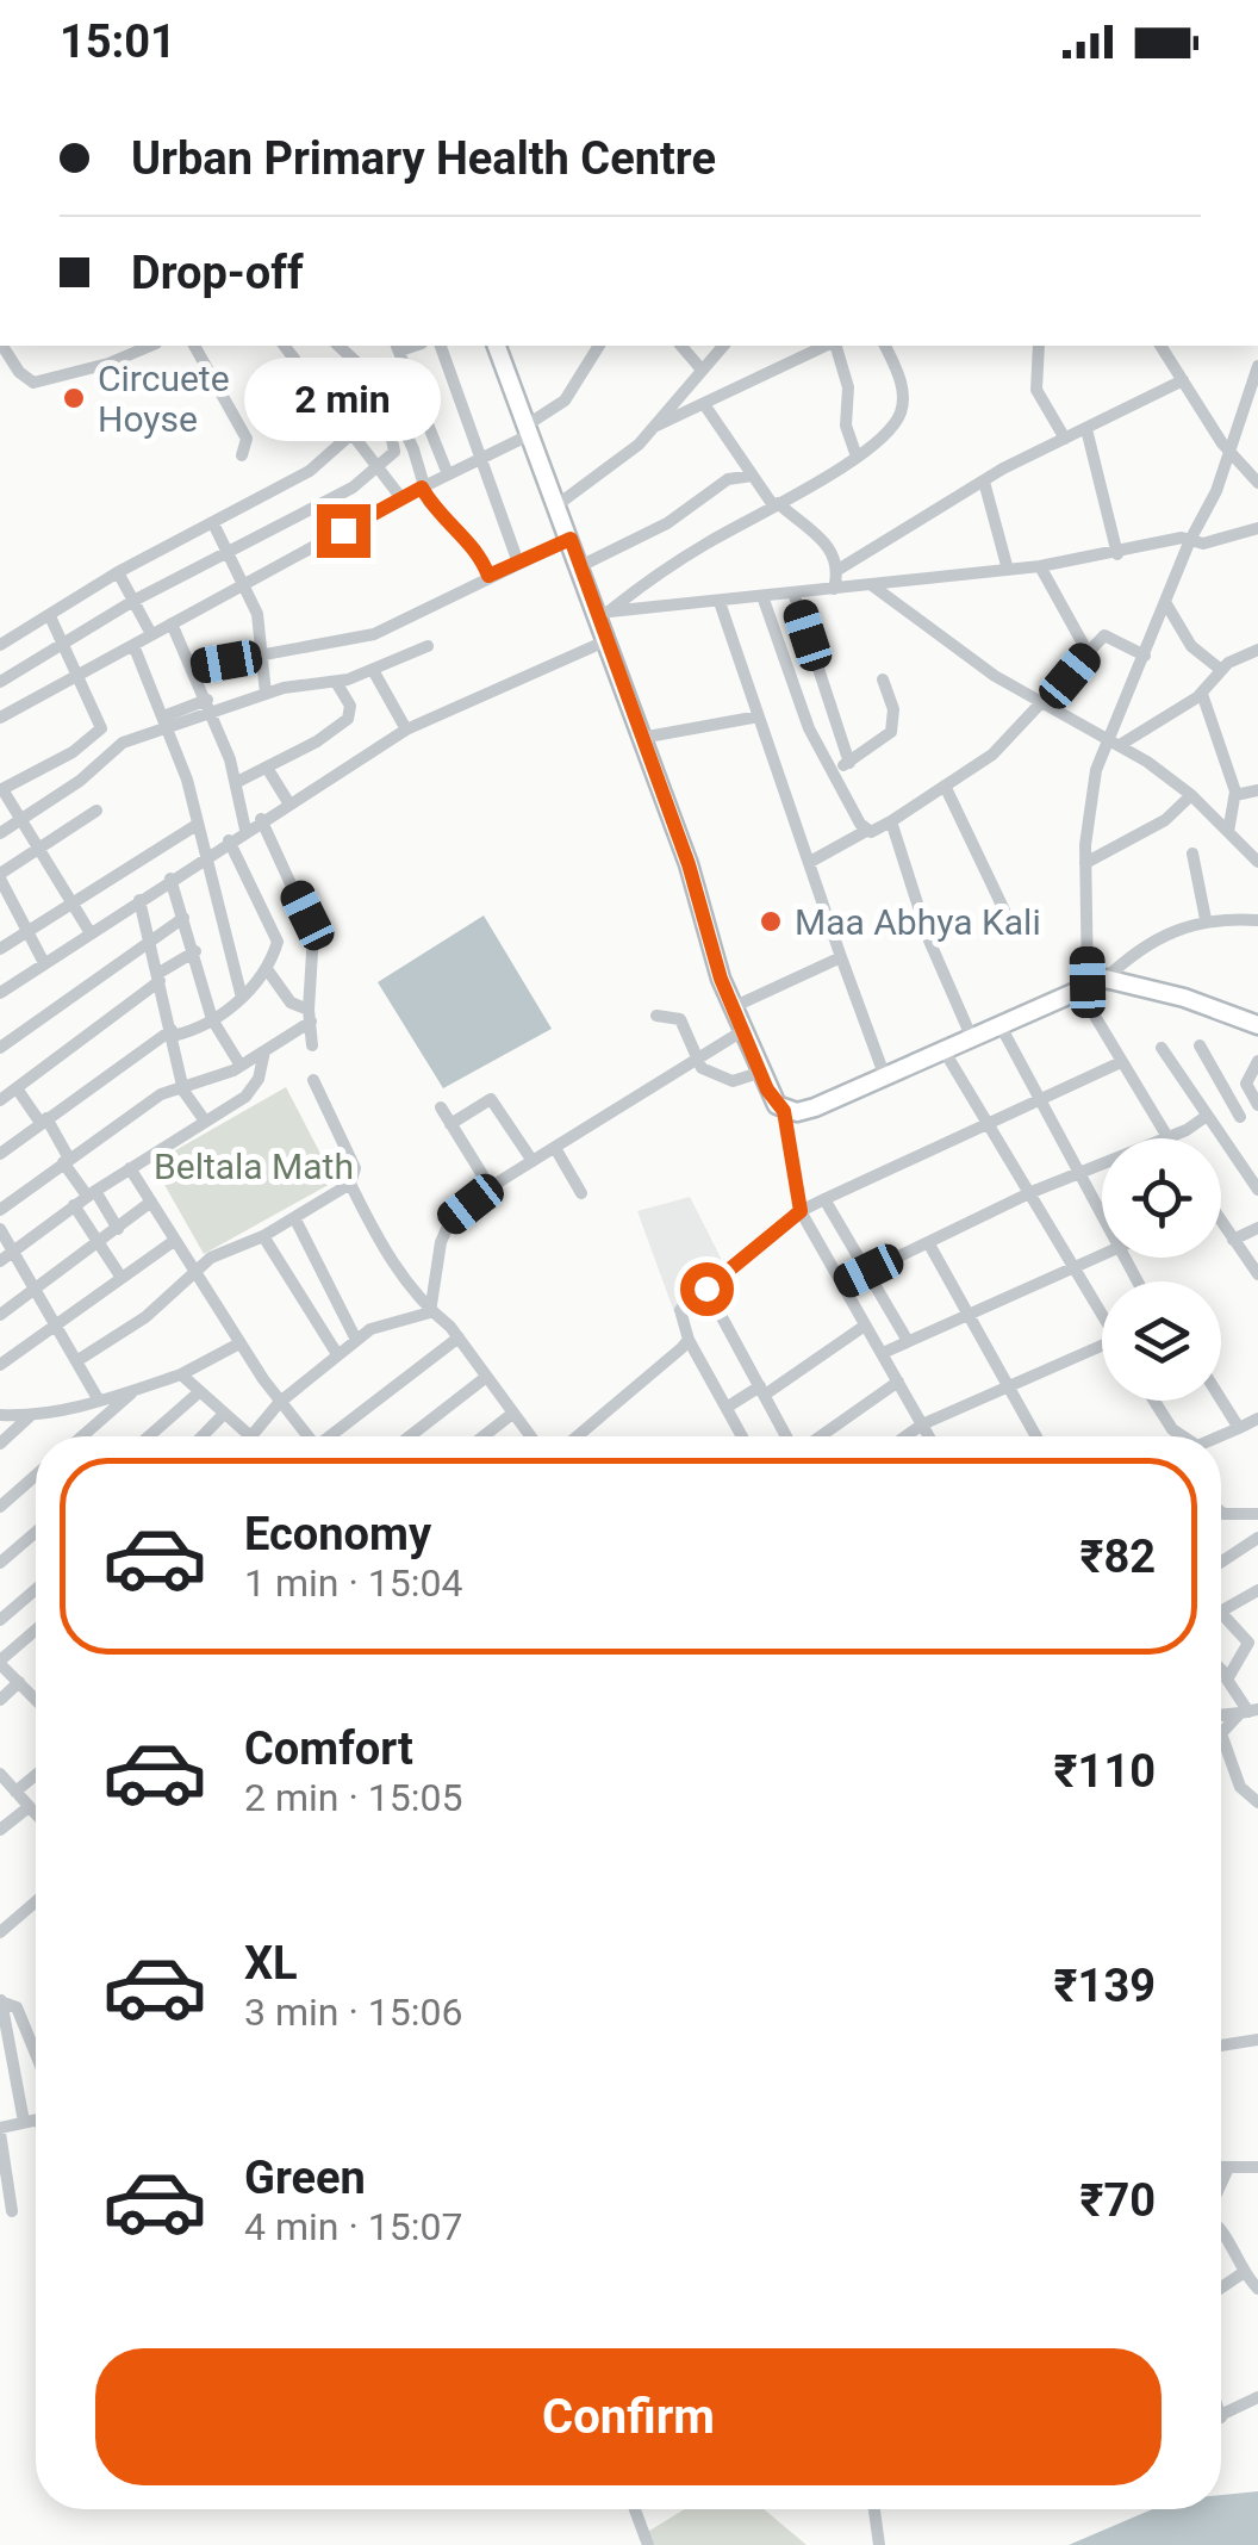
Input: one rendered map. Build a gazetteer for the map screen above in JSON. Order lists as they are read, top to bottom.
{
  "parks": ["Beltala Math"],
  "places": ["Circuete Hoyse", "Maa Abhya Kali"],
  "page": {
    "status": "15:01",
    "banner": ["Urban Primary Health Centre", "Drop-off"],
    "bubble": "2 min",
    "list": [
      {
        "name": "Economy",
        "note": "1 min · 15:04",
        "value": "₹82"
      },
      {
        "name": "Comfort",
        "note": "2 min · 15:05",
        "value": "₹110"
      },
      {
        "name": "XL",
        "note": "3 min · 15:06",
        "value": "₹139"
      },
      {
        "name": "Green",
        "note": "4 min · 15:07",
        "value": "₹70"
      }
    ],
    "buttons": "Confirm"
  }
}
